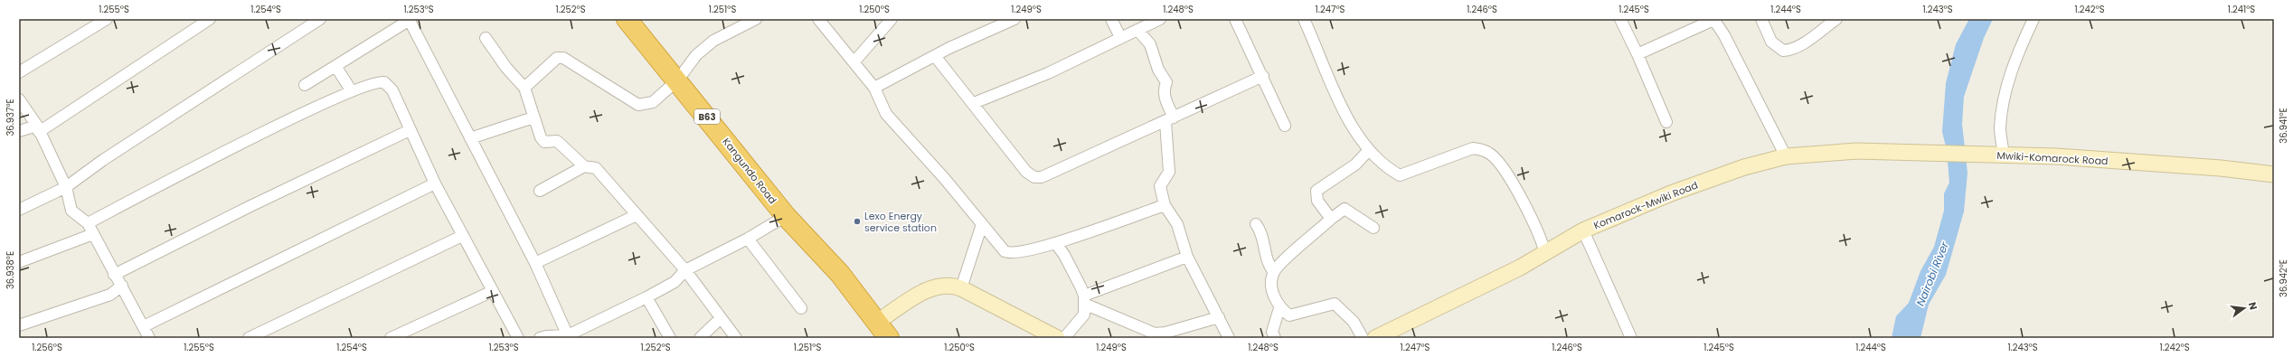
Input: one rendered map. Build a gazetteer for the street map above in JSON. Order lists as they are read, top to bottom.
{
  "streets": {
    "highway": ["B63", "Kangundo Road"],
    "main road": ["Mwiki-Komarock Road", "Komarock-Mwiki Road"]
  },
  "crossings": [
    ["Mwiki-Komarock Road", "Komarock-Mwiki Road"]
  ],
  "water": ["Nairobi River"],
  "places": ["Lexo Energy service station"],
  "north": "right",
  "coordinates": [
    "1.255°S",
    "1.254°S",
    "1.253°S",
    "1.252°S",
    "1.251°S",
    "1.250°S",
    "1.249°S",
    "1.248°S",
    "1.247°S",
    "1.246°S",
    "1.245°S",
    "1.244°S",
    "1.243°S",
    "1.242°S",
    "1.241°S",
    "36.937°E",
    "36.941°E",
    "36.938°E",
    "36.942°E",
    "1.256°S"
  ]
}
